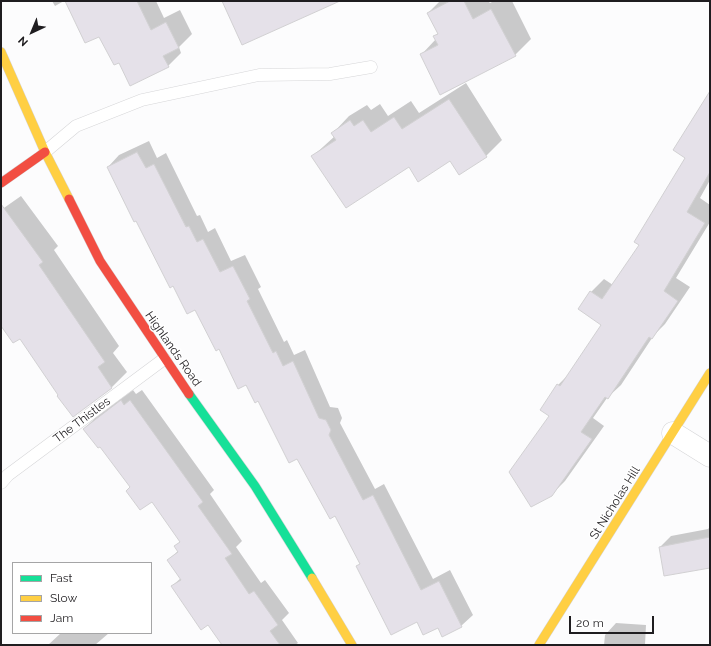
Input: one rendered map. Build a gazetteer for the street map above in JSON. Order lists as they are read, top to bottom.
{
  "streets": {
    "main road": ["Highlands Road", "St Nicholas Hill"],
    "lane": ["The Thistles"]
  },
  "crossings": [
    ["Highlands Road", "The Thistles"]
  ],
  "legend": ["Fast", "Slow", "Jam"],
  "scale_bar": "20 m",
  "north": "bottom left"
}
